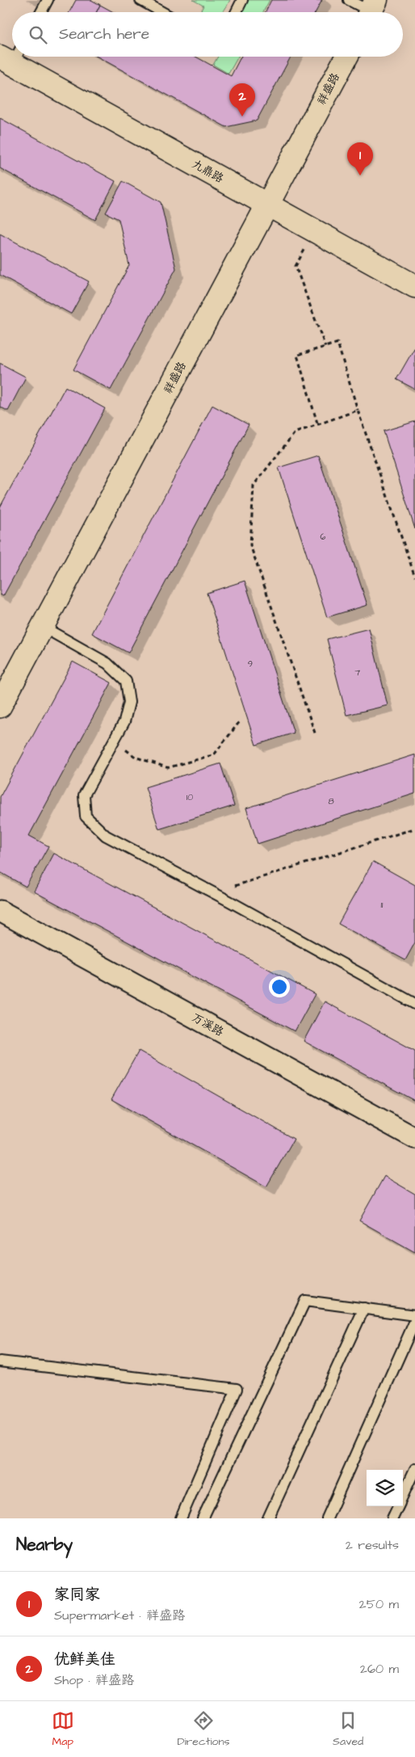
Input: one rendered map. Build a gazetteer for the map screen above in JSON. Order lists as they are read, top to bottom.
{
  "streets": {
    "street": ["祥盛路", "九鼎路", "万溪路"]
  },
  "crossings": [
    ["祥盛路", "九鼎路"]
  ],
  "house_numbers": [
    "6",
    "9",
    "7",
    "10",
    "8",
    "11"
  ],
  "page": {
    "search": "Search here",
    "pins": ["2", "1"],
    "heading": ["Nearby", "2 results"],
    "list": [
      {
        "mark": "1",
        "name": "家同家",
        "note": "Supermarket · 祥盛路",
        "value": "250 m"
      },
      {
        "mark": "2",
        "name": "优鲜美佳",
        "note": "Shop · 祥盛路",
        "value": "260 m"
      }
    ],
    "nav": ["Map", "Directions", "Saved"]
  }
}
